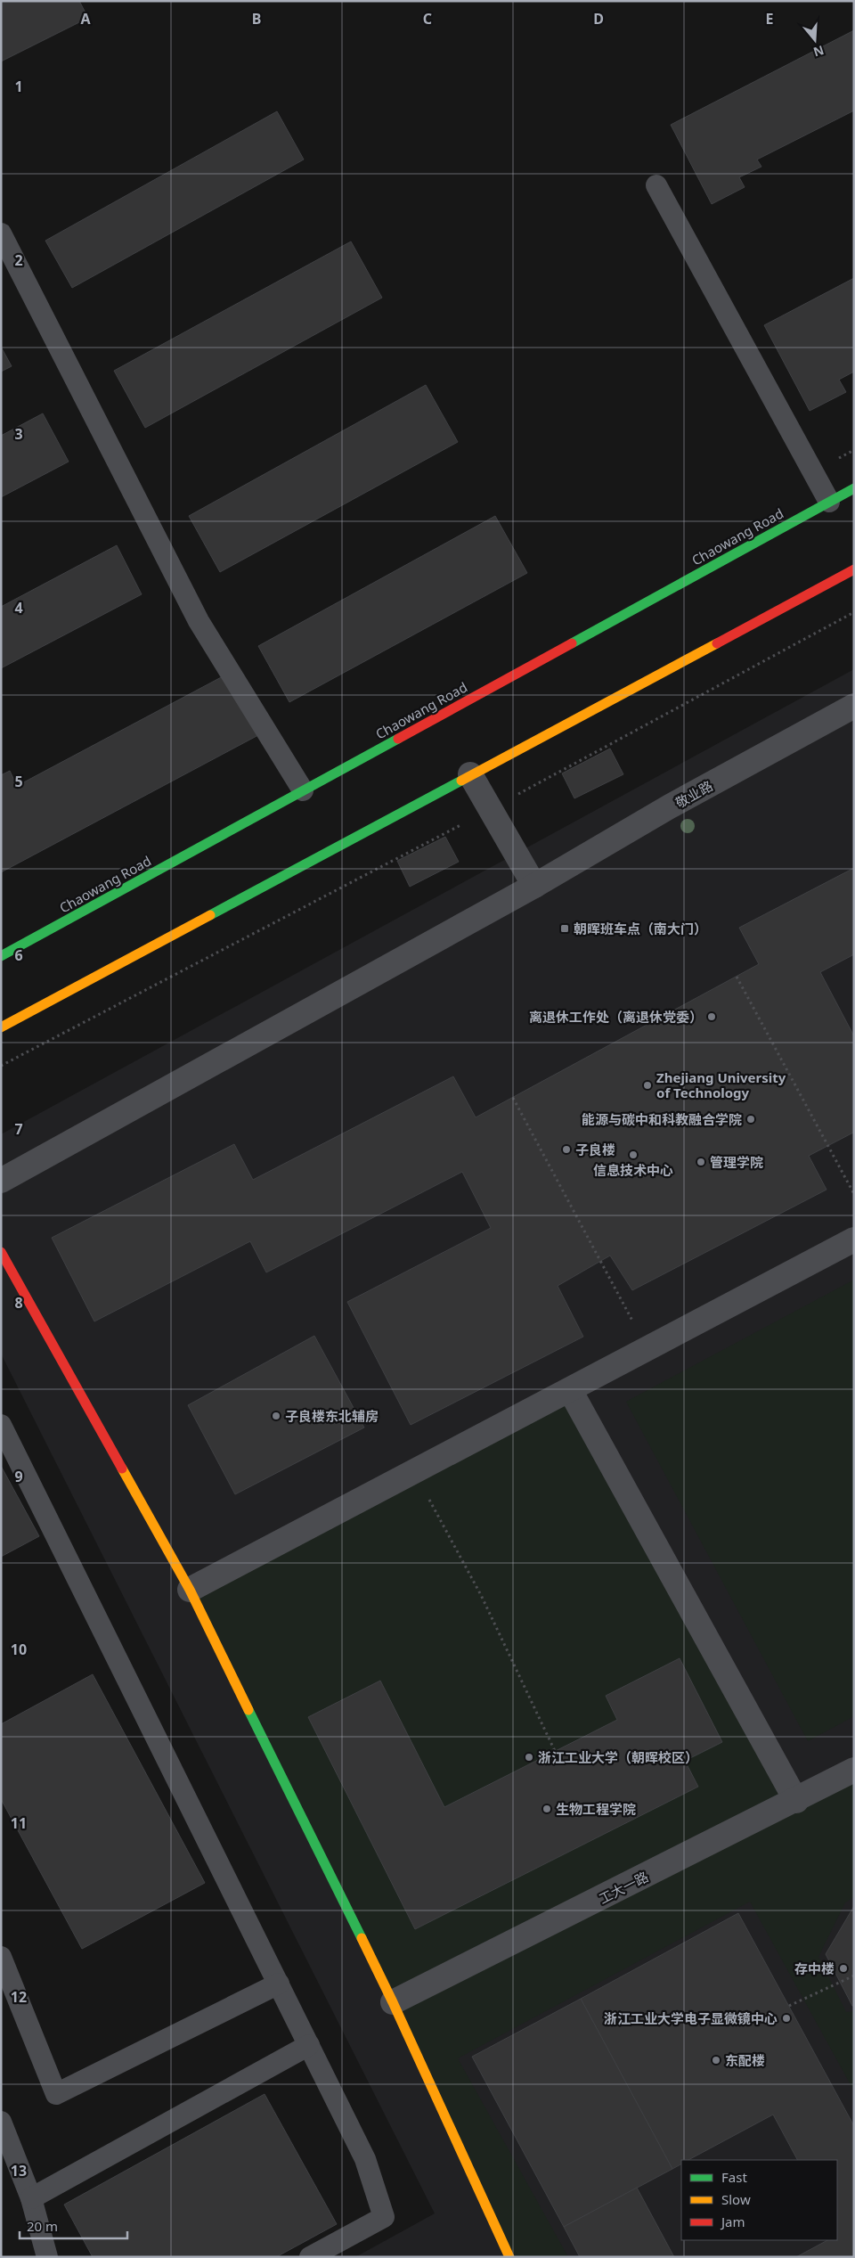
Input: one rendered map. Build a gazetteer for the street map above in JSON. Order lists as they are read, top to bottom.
{
  "streets": {
    "main road": ["Chaowang Road"],
    "street": ["敬业路", "工大一路"]
  },
  "places": {
    "transit": ["朝晖班车点（南大门）"],
    "other": [
      "离退休工作处（离退休党委）",
      "Zhejiang University of Technology",
      "能源与碳中和科教融合学院",
      "子良楼",
      "信息技术中心",
      "管理学院",
      "子良楼东北辅房",
      "浙江工业大学（朝晖校区）",
      "生物工程学院",
      "存中楼",
      "浙江工业大学电子显微镜中心",
      "东配楼"
    ]
  },
  "legend": ["Fast", "Slow", "Jam"],
  "scale_bar": "20 m",
  "north": "bottom",
  "grid": {
    "columns": [
      "A",
      "B",
      "C",
      "D",
      "E"
    ],
    "rows": [
      "1",
      "2",
      "3",
      "4",
      "5",
      "6",
      "7",
      "8",
      "9",
      "10",
      "11",
      "12",
      "13"
    ]
  }
}
